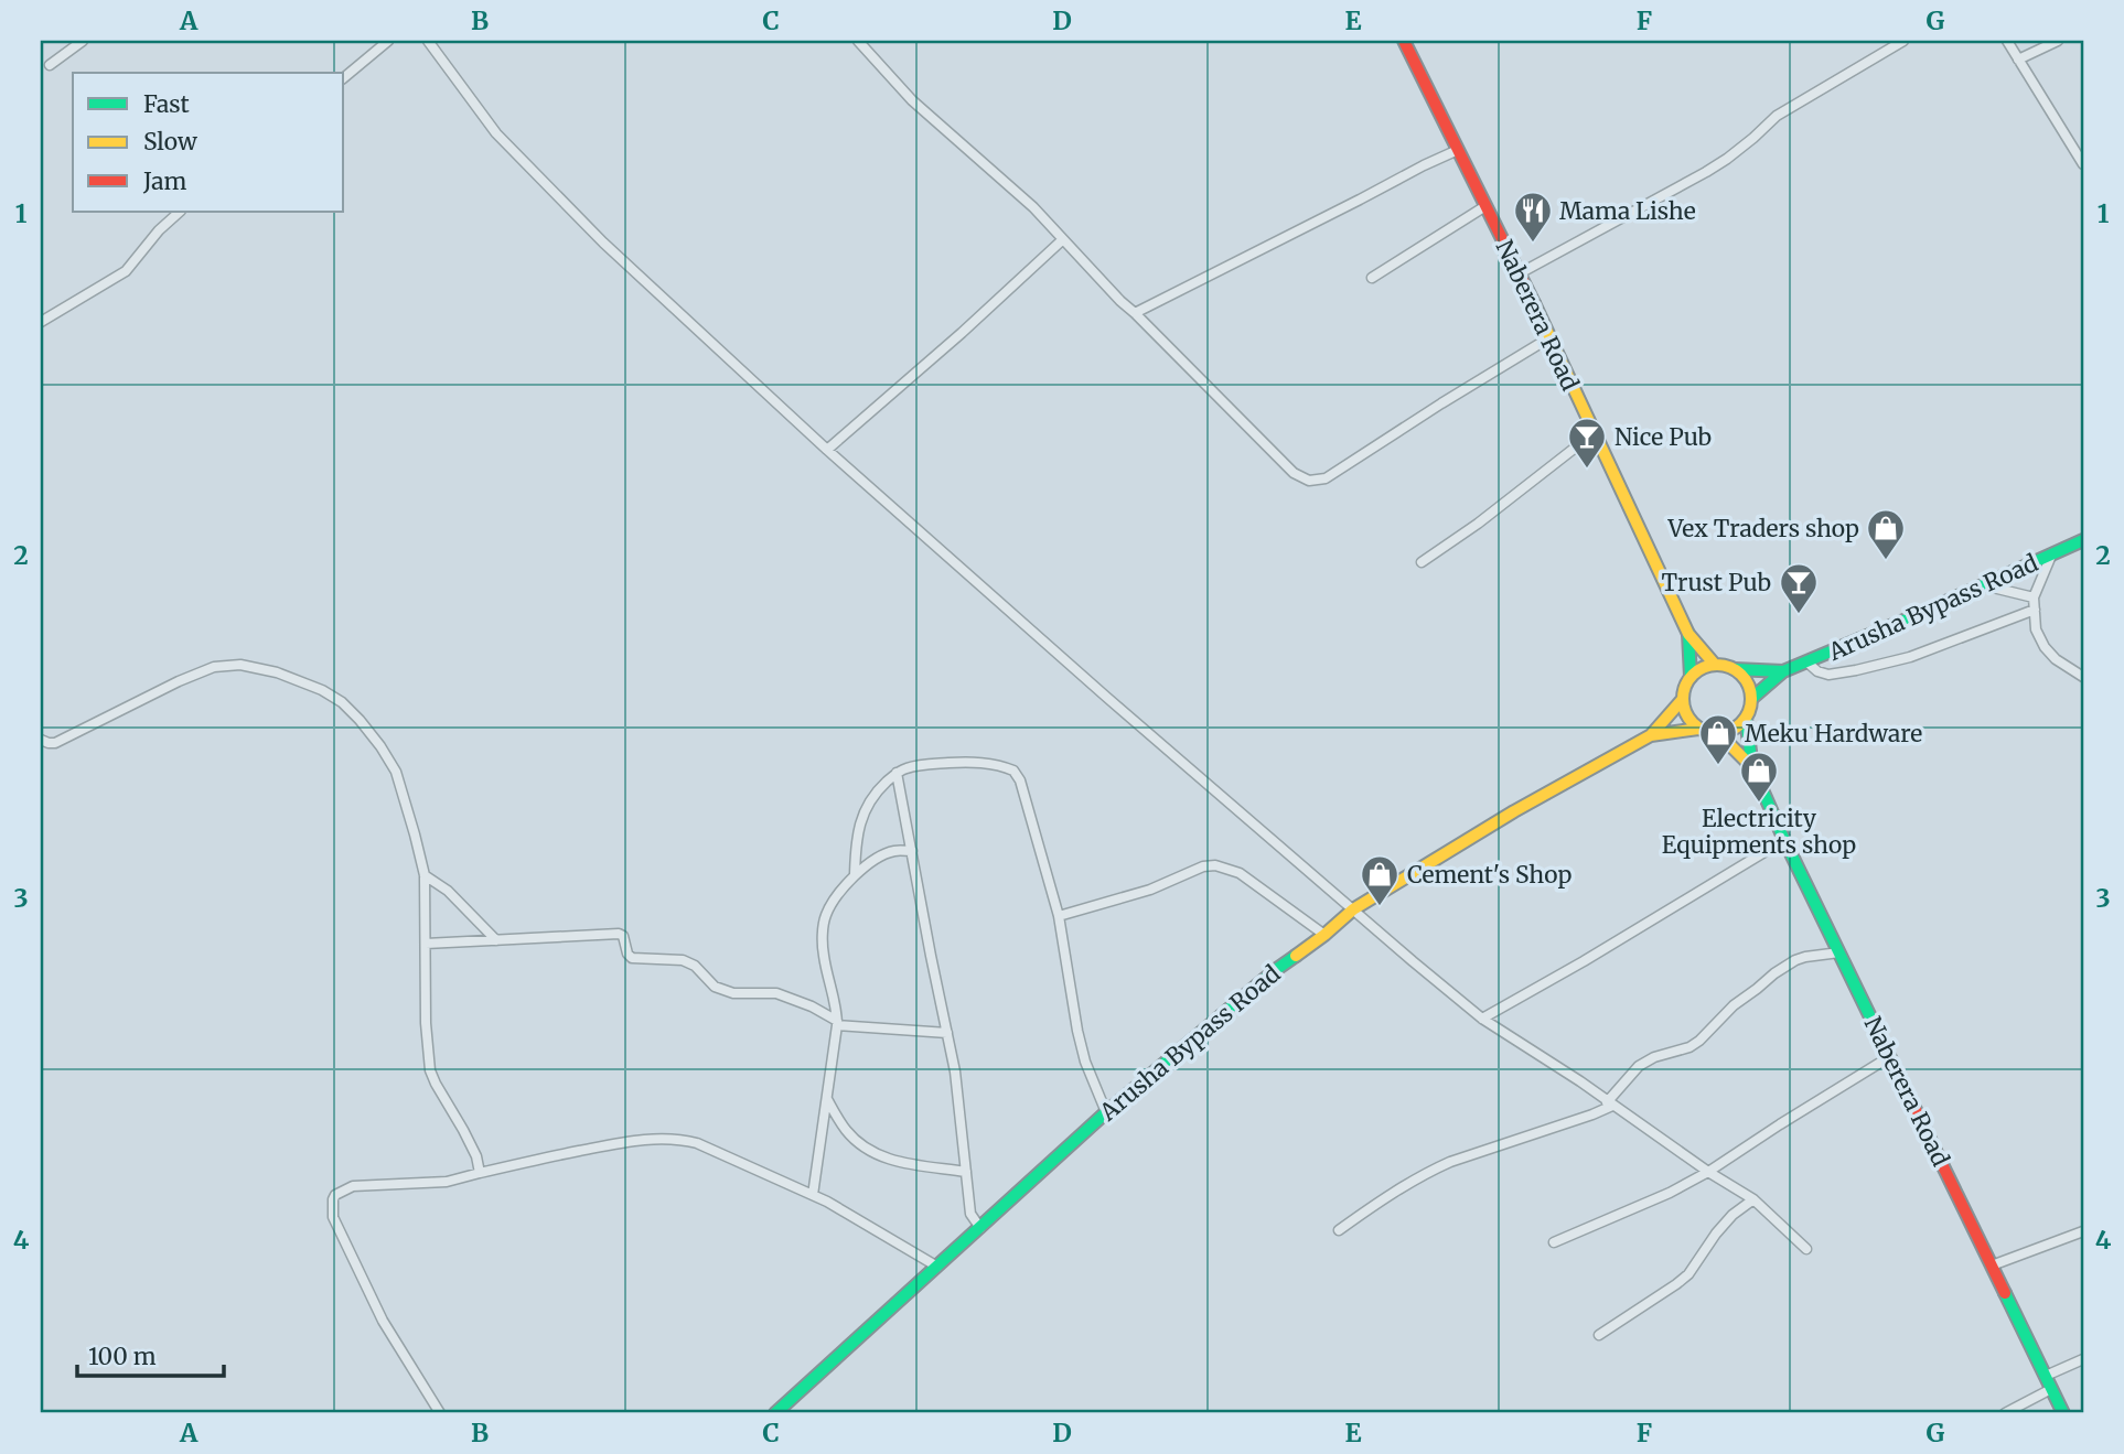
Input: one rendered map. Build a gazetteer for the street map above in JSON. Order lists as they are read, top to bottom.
{
  "streets": {
    "main road": ["Naberera Road", "Arusha Bypass Road"]
  },
  "crossings": [
    ["Naberera Road", "Arusha Bypass Road"]
  ],
  "places": {
    "restaurant": ["Mama Lishe"],
    "bar": ["Nice Pub", "Trust Pub"],
    "shop": [
      "Vex Traders shop",
      "Meku Hardware",
      "Electricity Equipments shop",
      "Cement's Shop"
    ]
  },
  "legend": ["Fast", "Slow", "Jam"],
  "scale_bar": "100 m",
  "grid": {
    "columns": [
      "A",
      "B",
      "C",
      "D",
      "E",
      "F",
      "G"
    ],
    "rows": [
      "1",
      "2",
      "3",
      "4"
    ]
  }
}
